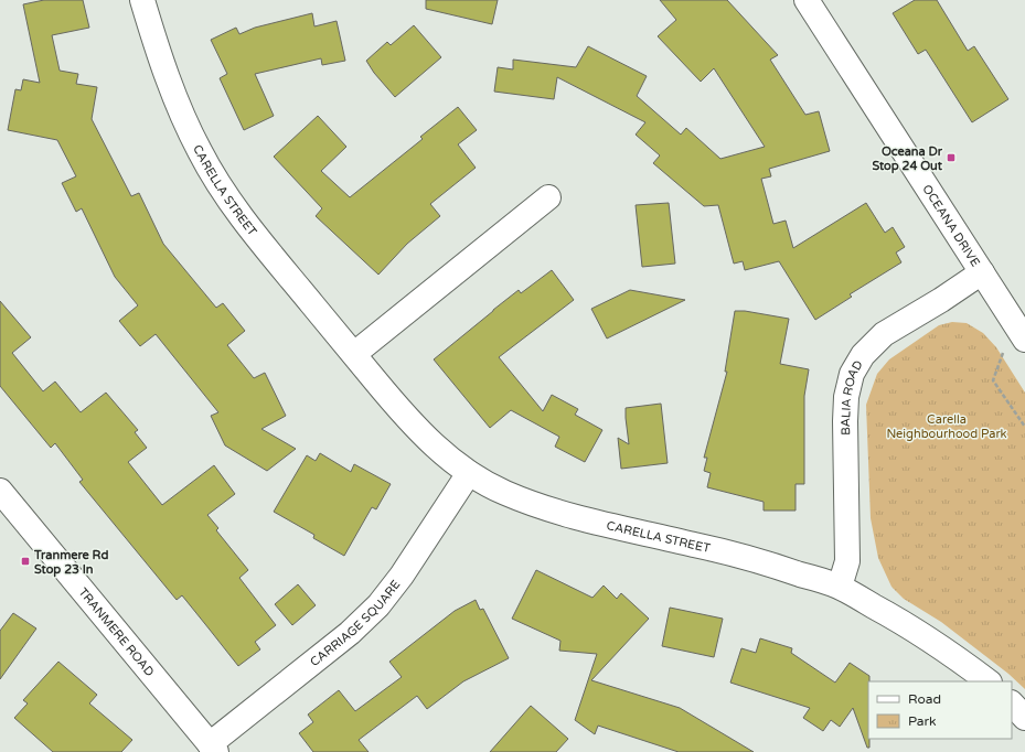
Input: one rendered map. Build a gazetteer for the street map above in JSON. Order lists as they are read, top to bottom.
{
  "streets": {
    "street": [
      "CARELLA STREET",
      "OCEANA DRIVE",
      "BALIA ROAD",
      "CARRIAGE SQUARE",
      "TRANMERE ROAD"
    ]
  },
  "crossings": [
    ["CARELLA STREET", "BALIA ROAD"],
    ["CARELLA STREET", "CARRIAGE SQUARE"],
    ["OCEANA DRIVE", "BALIA ROAD"],
    ["CARRIAGE SQUARE", "TRANMERE ROAD"]
  ],
  "parks": ["Carella Neighbourhood Park"],
  "places": {
    "transit": ["Oceana Dr Stop 24 Out", "Tranmere Rd Stop 23 In"]
  },
  "legend": ["Road", "Park"]
}
